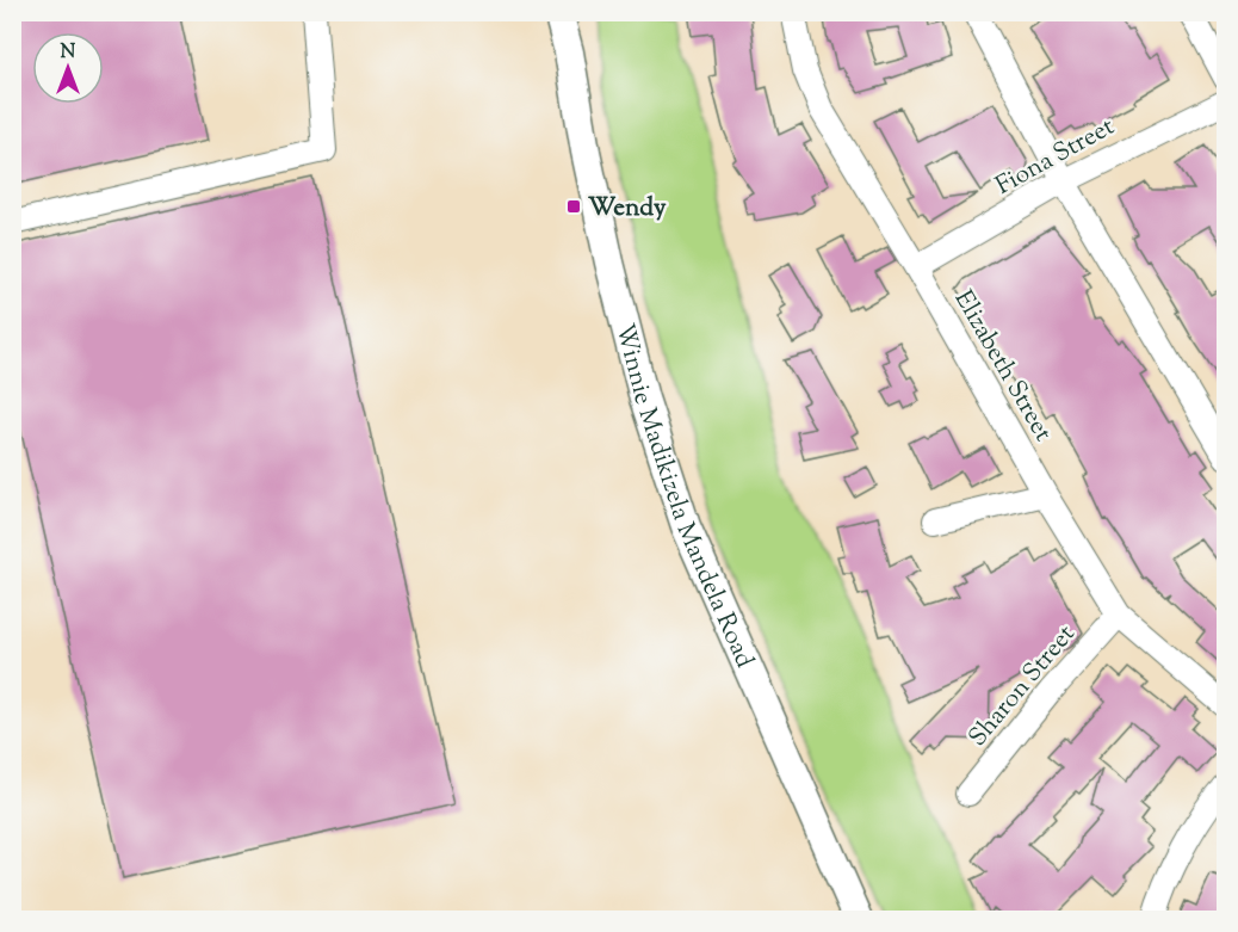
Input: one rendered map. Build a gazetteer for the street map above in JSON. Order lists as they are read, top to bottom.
{
  "streets": {
    "main road": ["Winnie Madikizela Mandela Road"],
    "street": ["Fiona Street", "Elizabeth Street", "Sharon Street"]
  },
  "crossings": [
    ["Fiona Street", "Elizabeth Street"],
    ["Elizabeth Street", "Sharon Street"]
  ],
  "places": {
    "transit": ["Wendy"]
  },
  "north": "top"
}
